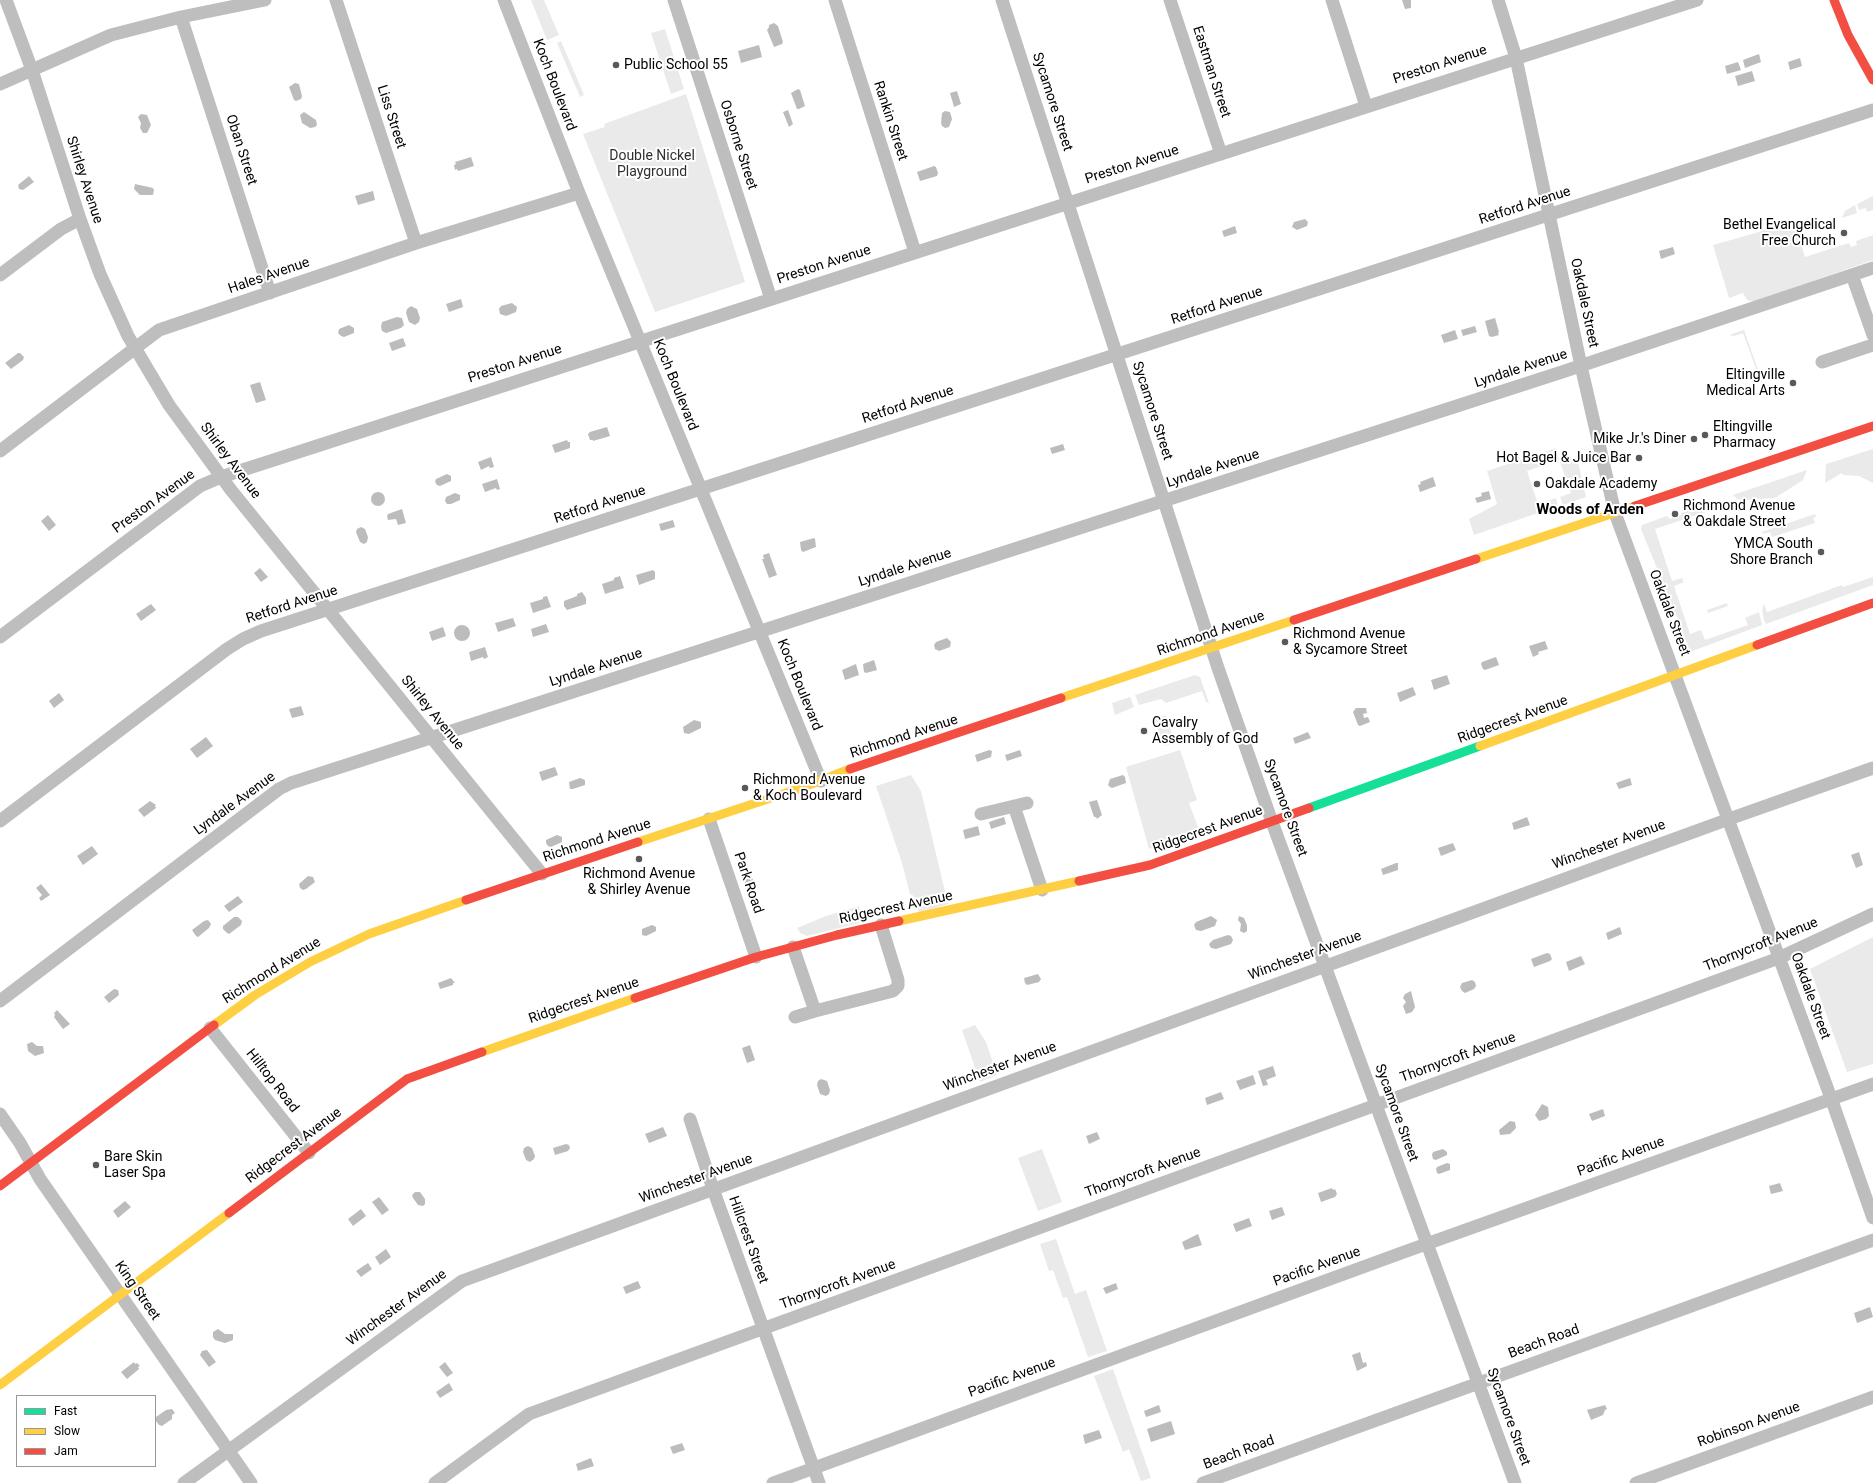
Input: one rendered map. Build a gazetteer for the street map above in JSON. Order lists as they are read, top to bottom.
{
  "streets": {
    "main road": ["Richmond Avenue", "Ridgecrest Avenue"],
    "street": [
      "Preston Avenue",
      "Eastman Street",
      "Koch Boulevard",
      "Sycamore Street",
      "Liss Street",
      "Rankin Street",
      "Osborne Street",
      "Oban Street",
      "Shirley Avenue",
      "Retford Avenue",
      "Hales Avenue",
      "Oakdale Street",
      "Lyndale Avenue",
      "Winchester Avenue",
      "Park Road",
      "Thornycroft Avenue",
      "Hilltop Road",
      "Pacific Avenue",
      "Hillcrest Street",
      "King Street",
      "Beach Road",
      "Robinson Avenue"
    ]
  },
  "crossings": [
    ["Preston Avenue", "Eastman Street"],
    ["Preston Avenue", "Koch Boulevard"],
    ["Preston Avenue", "Sycamore Street"],
    ["Preston Avenue", "Rankin Street"],
    ["Preston Avenue", "Osborne Street"],
    ["Preston Avenue", "Shirley Avenue"],
    ["Preston Avenue", "Oakdale Street"],
    ["Koch Boulevard", "Retford Avenue"],
    ["Koch Boulevard", "Hales Avenue"],
    ["Koch Boulevard", "Lyndale Avenue"],
    ["Koch Boulevard", "Richmond Avenue"],
    ["Sycamore Street", "Retford Avenue"],
    ["Sycamore Street", "Lyndale Avenue"],
    ["Sycamore Street", "Richmond Avenue"],
    ["Sycamore Street", "Ridgecrest Avenue"],
    ["Sycamore Street", "Winchester Avenue"],
    ["Sycamore Street", "Thornycroft Avenue"],
    ["Sycamore Street", "Pacific Avenue"],
    ["Sycamore Street", "Beach Road"],
    ["Liss Street", "Hales Avenue"],
    ["Oban Street", "Hales Avenue"],
    ["Shirley Avenue", "Retford Avenue"],
    ["Shirley Avenue", "Hales Avenue"],
    ["Shirley Avenue", "Lyndale Avenue"],
    ["Shirley Avenue", "Richmond Avenue"],
    ["Retford Avenue", "Oakdale Street"],
    ["Oakdale Street", "Lyndale Avenue"],
    ["Oakdale Street", "Richmond Avenue"],
    ["Oakdale Street", "Ridgecrest Avenue"],
    ["Oakdale Street", "Winchester Avenue"],
    ["Oakdale Street", "Thornycroft Avenue"],
    ["Oakdale Street", "Pacific Avenue"],
    ["Richmond Avenue", "Park Road"],
    ["Richmond Avenue", "Hilltop Road"],
    ["Richmond Avenue", "King Street"],
    ["Ridgecrest Avenue", "Park Road"],
    ["Ridgecrest Avenue", "Hilltop Road"],
    ["Ridgecrest Avenue", "King Street"],
    ["Winchester Avenue", "Hillcrest Street"],
    ["Winchester Avenue", "King Street"],
    ["Thornycroft Avenue", "Hillcrest Street"],
    ["Pacific Avenue", "Hillcrest Street"]
  ],
  "districts": ["Woods of Arden"],
  "parks": ["Double Nickel Playground"],
  "places": [
    "Public School 55",
    "Bethel Evangelical Free Church",
    "Eltingville Medical Arts",
    "Eltingville Pharmacy",
    "Mike Jr.'s Diner",
    "Hot Bagel & Juice Bar",
    "Oakdale Academy",
    "Richmond Avenue & Oakdale Street",
    "YMCA South Shore Branch",
    "Richmond Avenue & Sycamore Street",
    "Cavalry Assembly of God",
    "Richmond Avenue & Koch Boulevard",
    "Richmond Avenue & Shirley Avenue",
    "Bare Skin Laser Spa"
  ],
  "legend": ["Fast", "Slow", "Jam"]
}
